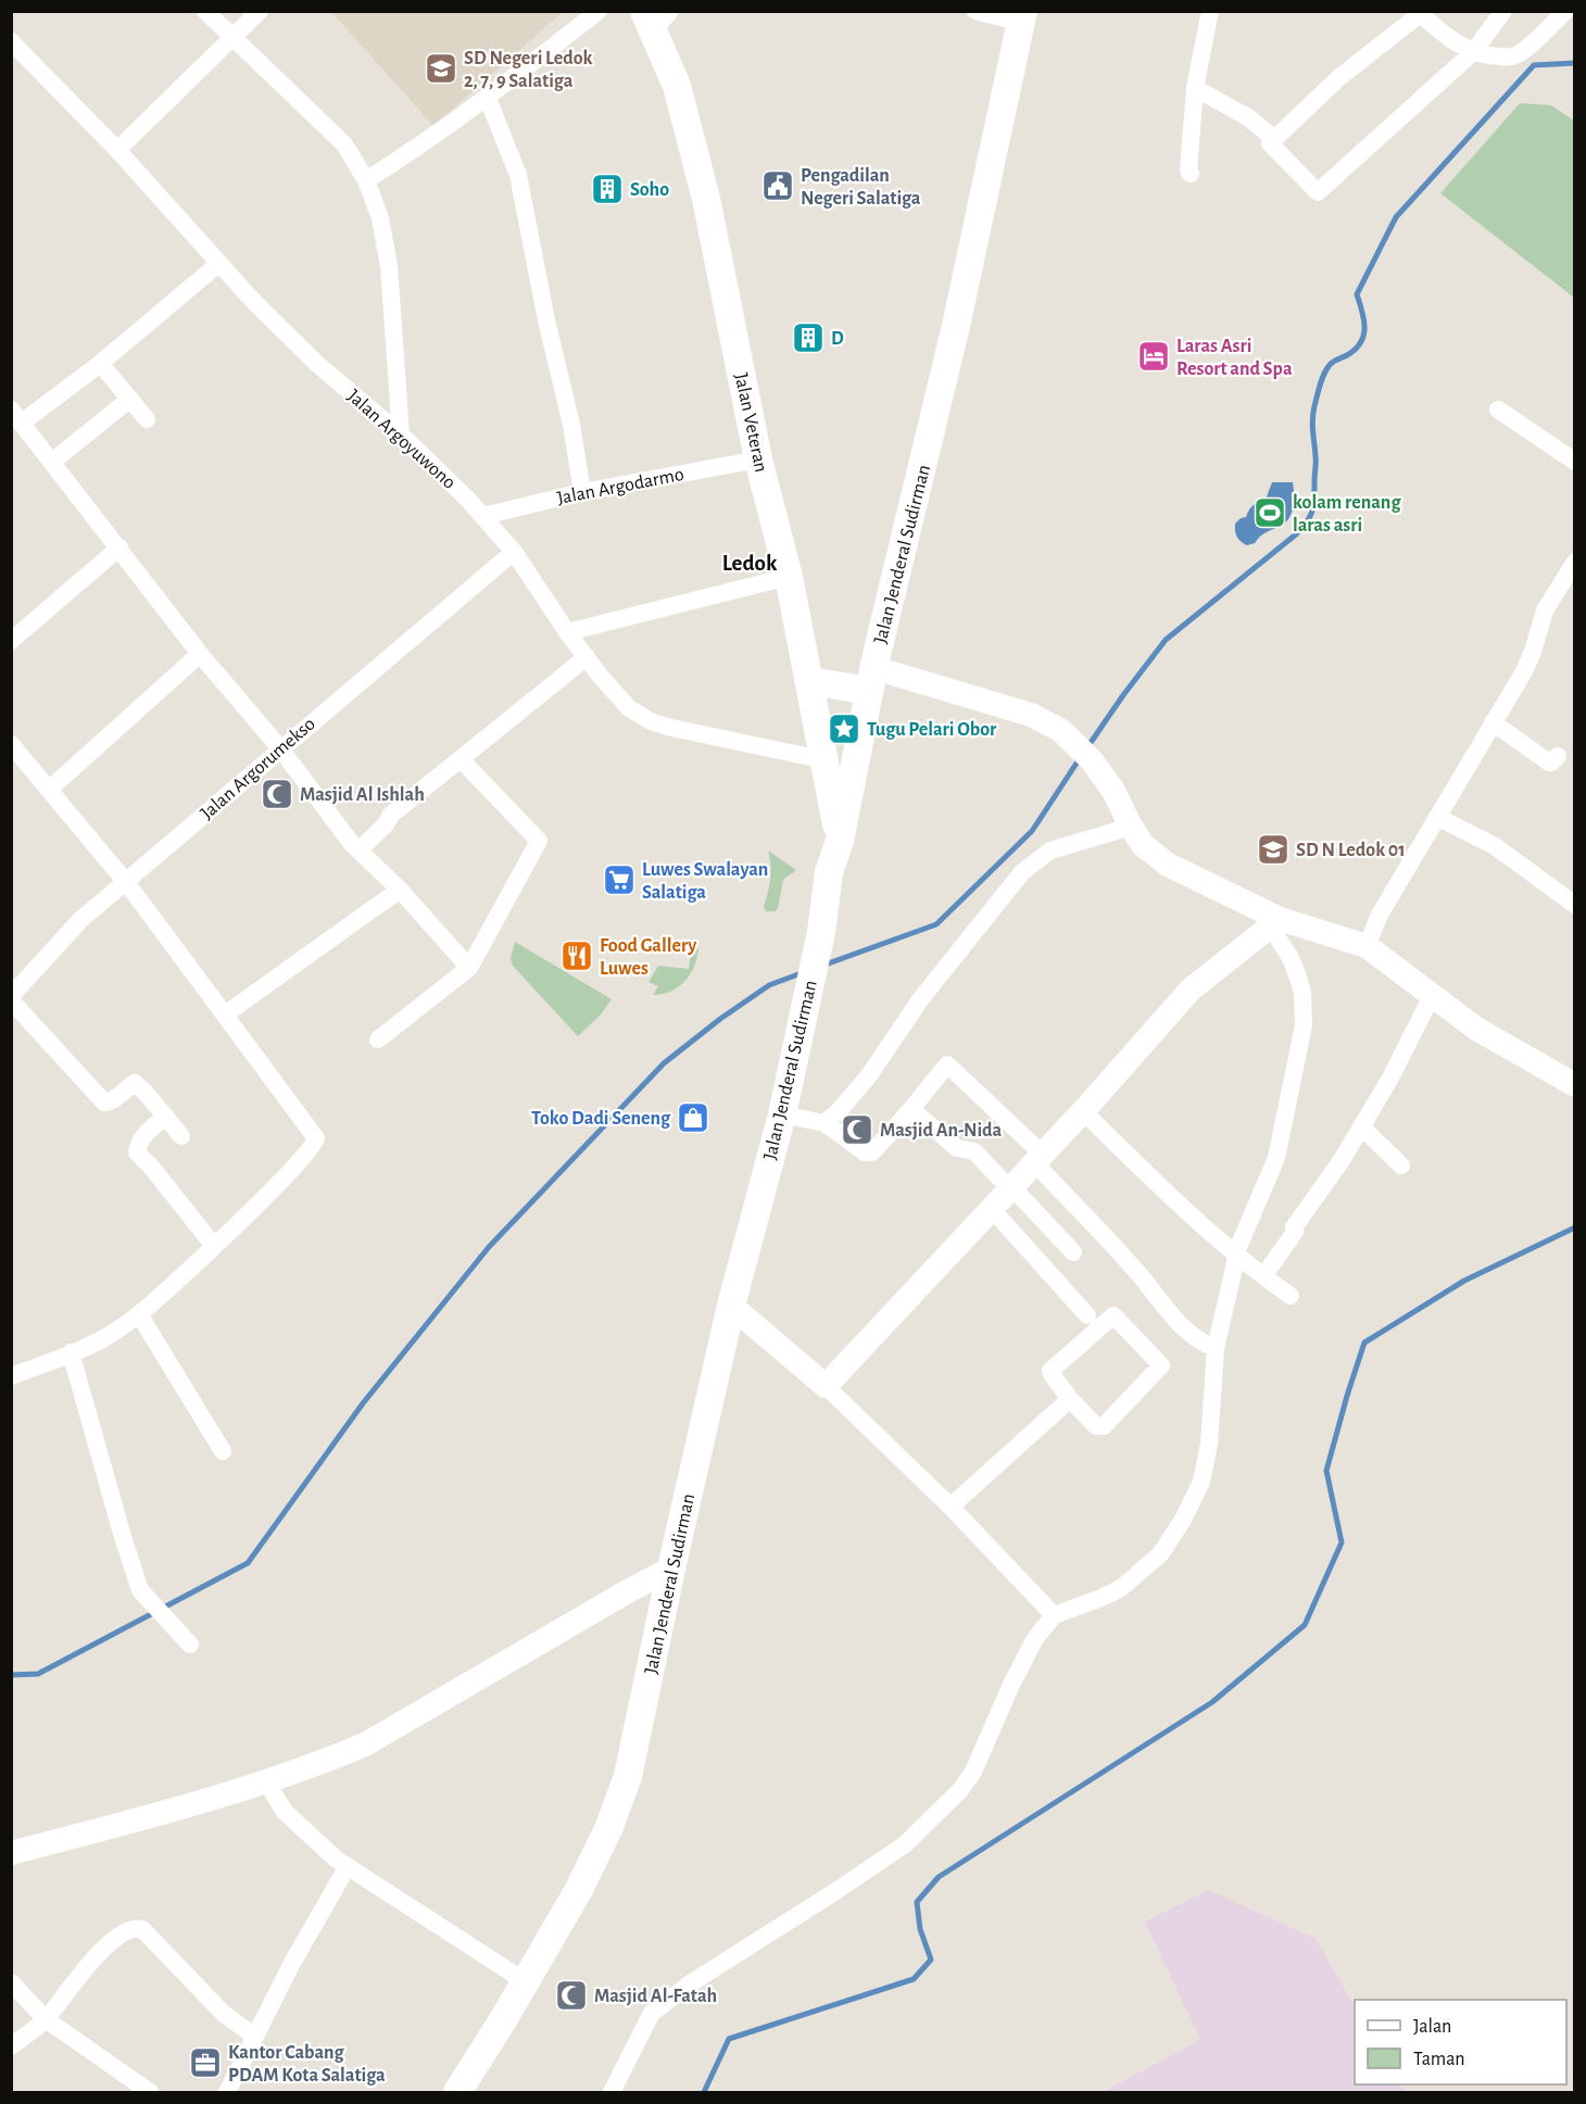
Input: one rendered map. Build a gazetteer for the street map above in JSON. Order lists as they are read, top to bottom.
{
  "streets": {
    "main road": ["Jalan Veteran", "Jalan Jenderal Sudirman"],
    "street": ["Jalan Argoyuwono", "Jalan Argodarmo", "Jalan Argorumekso"]
  },
  "crossings": [
    ["Jalan Veteran", "Jalan Argoyuwono"],
    ["Jalan Veteran", "Jalan Argodarmo"],
    ["Jalan Veteran", "Jalan Jenderal Sudirman"],
    ["Jalan Argoyuwono", "Jalan Argodarmo"],
    ["Jalan Argoyuwono", "Jalan Argorumekso"]
  ],
  "districts": ["Ledok"],
  "places": {
    "school or university": ["SD Negeri Ledok 2, 7, 9 Salatiga", "SD N Ledok 01"],
    "public building": ["Pengadilan Negeri Salatiga"],
    "building": ["Soho", "D"],
    "hotel": ["Laras Asri Resort and Spa"],
    "sports": ["kolam renang laras asri"],
    "place": ["Tugu Pelari Obor"],
    "mosque": ["Masjid Al Ishlah", "Masjid An-Nida", "Masjid Al-Fatah"],
    "supermarket": ["Luwes Swalayan Salatiga"],
    "restaurant": ["Food Gallery Luwes"],
    "shop": ["Toko Dadi Seneng"],
    "office": ["Kantor Cabang PDAM Kota Salatiga"]
  },
  "legend": ["Jalan", "Taman"]
}
